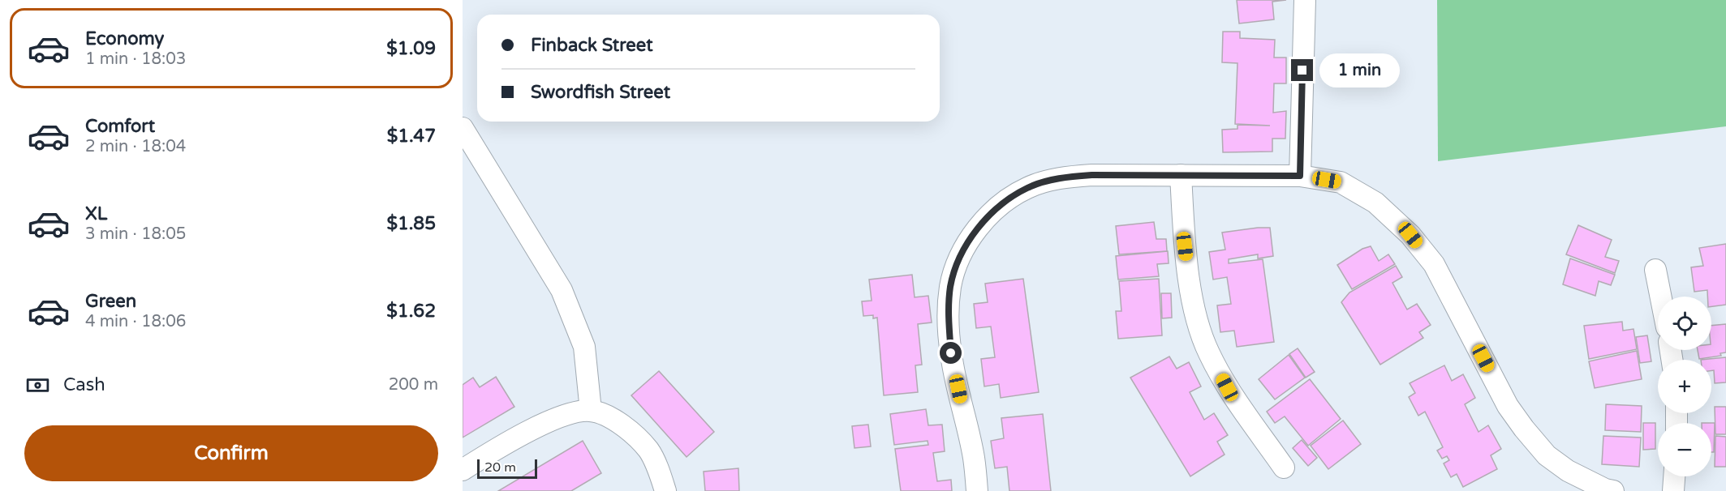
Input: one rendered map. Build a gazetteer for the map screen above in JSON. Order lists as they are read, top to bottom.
{
  "scale_bar": "20 m",
  "page": {
    "list": [
      {
        "name": "Economy",
        "note": "1 min · 18:03",
        "value": "$1.09"
      },
      {
        "name": "Comfort",
        "note": "2 min · 18:04",
        "value": "$1.47"
      },
      {
        "name": "XL",
        "note": "3 min · 18:05",
        "value": "$1.85"
      },
      {
        "name": "Green",
        "note": "4 min · 18:06",
        "value": "$1.62"
      }
    ],
    "banner": ["Finback Street", "Swordfish Street"],
    "bubble": "1 min",
    "map_buttons": ["+", "−"],
    "pay": ["Cash", "200 m"],
    "buttons": "Confirm",
    "scale": "20 m"
  }
}
